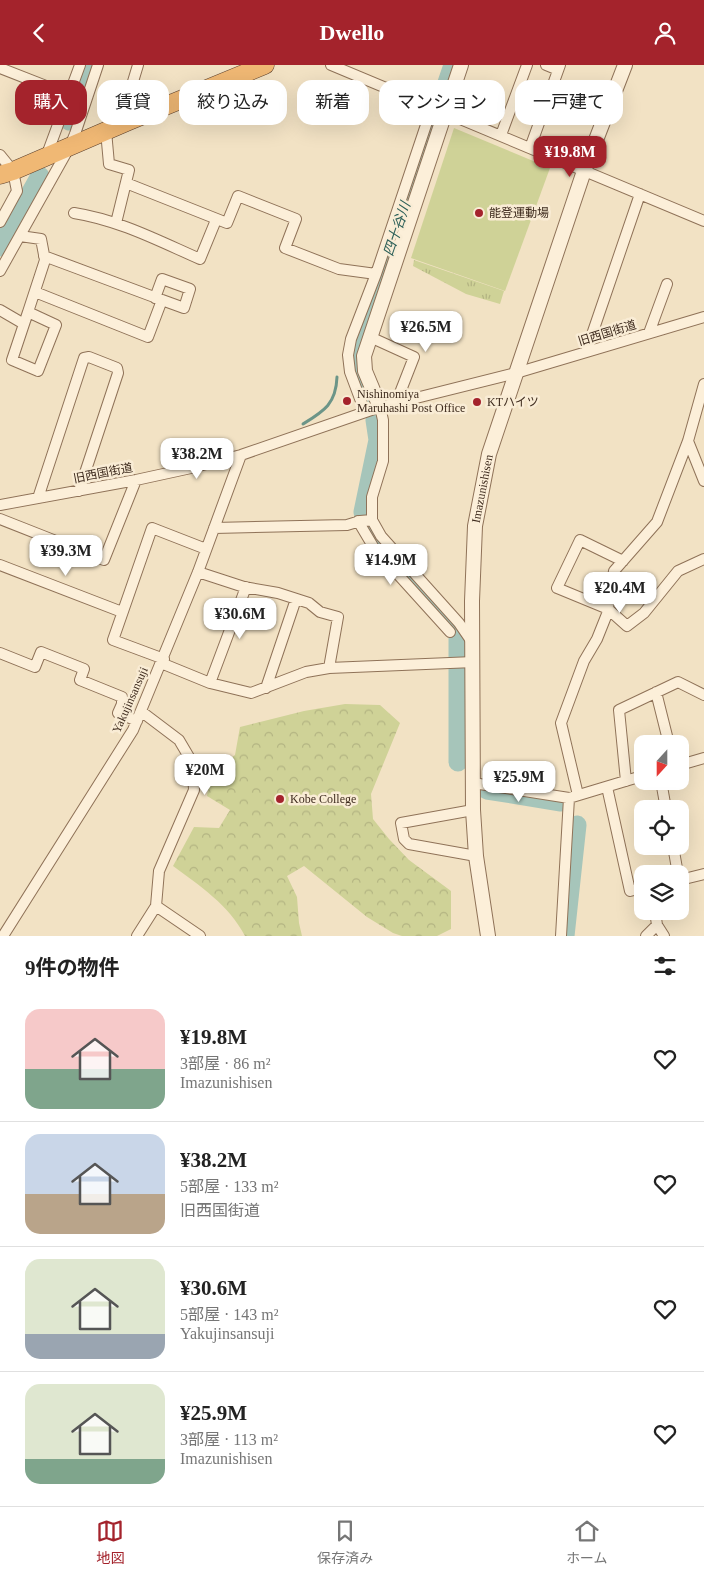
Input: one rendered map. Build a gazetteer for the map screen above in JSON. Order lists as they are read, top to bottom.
{
  "streets": {
    "street": ["旧西国街道", "Imazunishisen", "Yakujinsansuji"]
  },
  "crossings": [
    ["旧西国街道", "Imazunishisen"],
    ["旧西国街道", "Yakujinsansuji"]
  ],
  "water": ["四十谷川"],
  "places": [
    "能登運動場",
    "Nishinomiya Maruhashi Post Office",
    "KTハイツ",
    "Kobe College"
  ],
  "north": "bottom",
  "page": {
    "header": "Dwello",
    "chip": [
      "購入",
      "賃貸",
      "絞り込み",
      "新着",
      "マンション",
      "一戸建て"
    ],
    "price": [
      "¥19.8M",
      "¥26.5M",
      "¥38.2M",
      "¥39.3M",
      "¥14.9M",
      "¥20.4M",
      "¥30.6M",
      "¥20M",
      "¥25.9M"
    ],
    "heading": "9件の物件",
    "list": [
      {
        "name": "¥19.8M",
        "note": "3部屋 · 86 m² · Imazunishisen"
      },
      {
        "name": "¥38.2M",
        "note": "5部屋 · 133 m² · 旧西国街道"
      },
      {
        "name": "¥30.6M",
        "note": "5部屋 · 143 m² · Yakujinsansuji"
      },
      {
        "name": "¥25.9M",
        "note": "3部屋 · 113 m² · Imazunishisen"
      }
    ],
    "tabs": ["地図", "保存済み", "ホーム"]
  }
}
